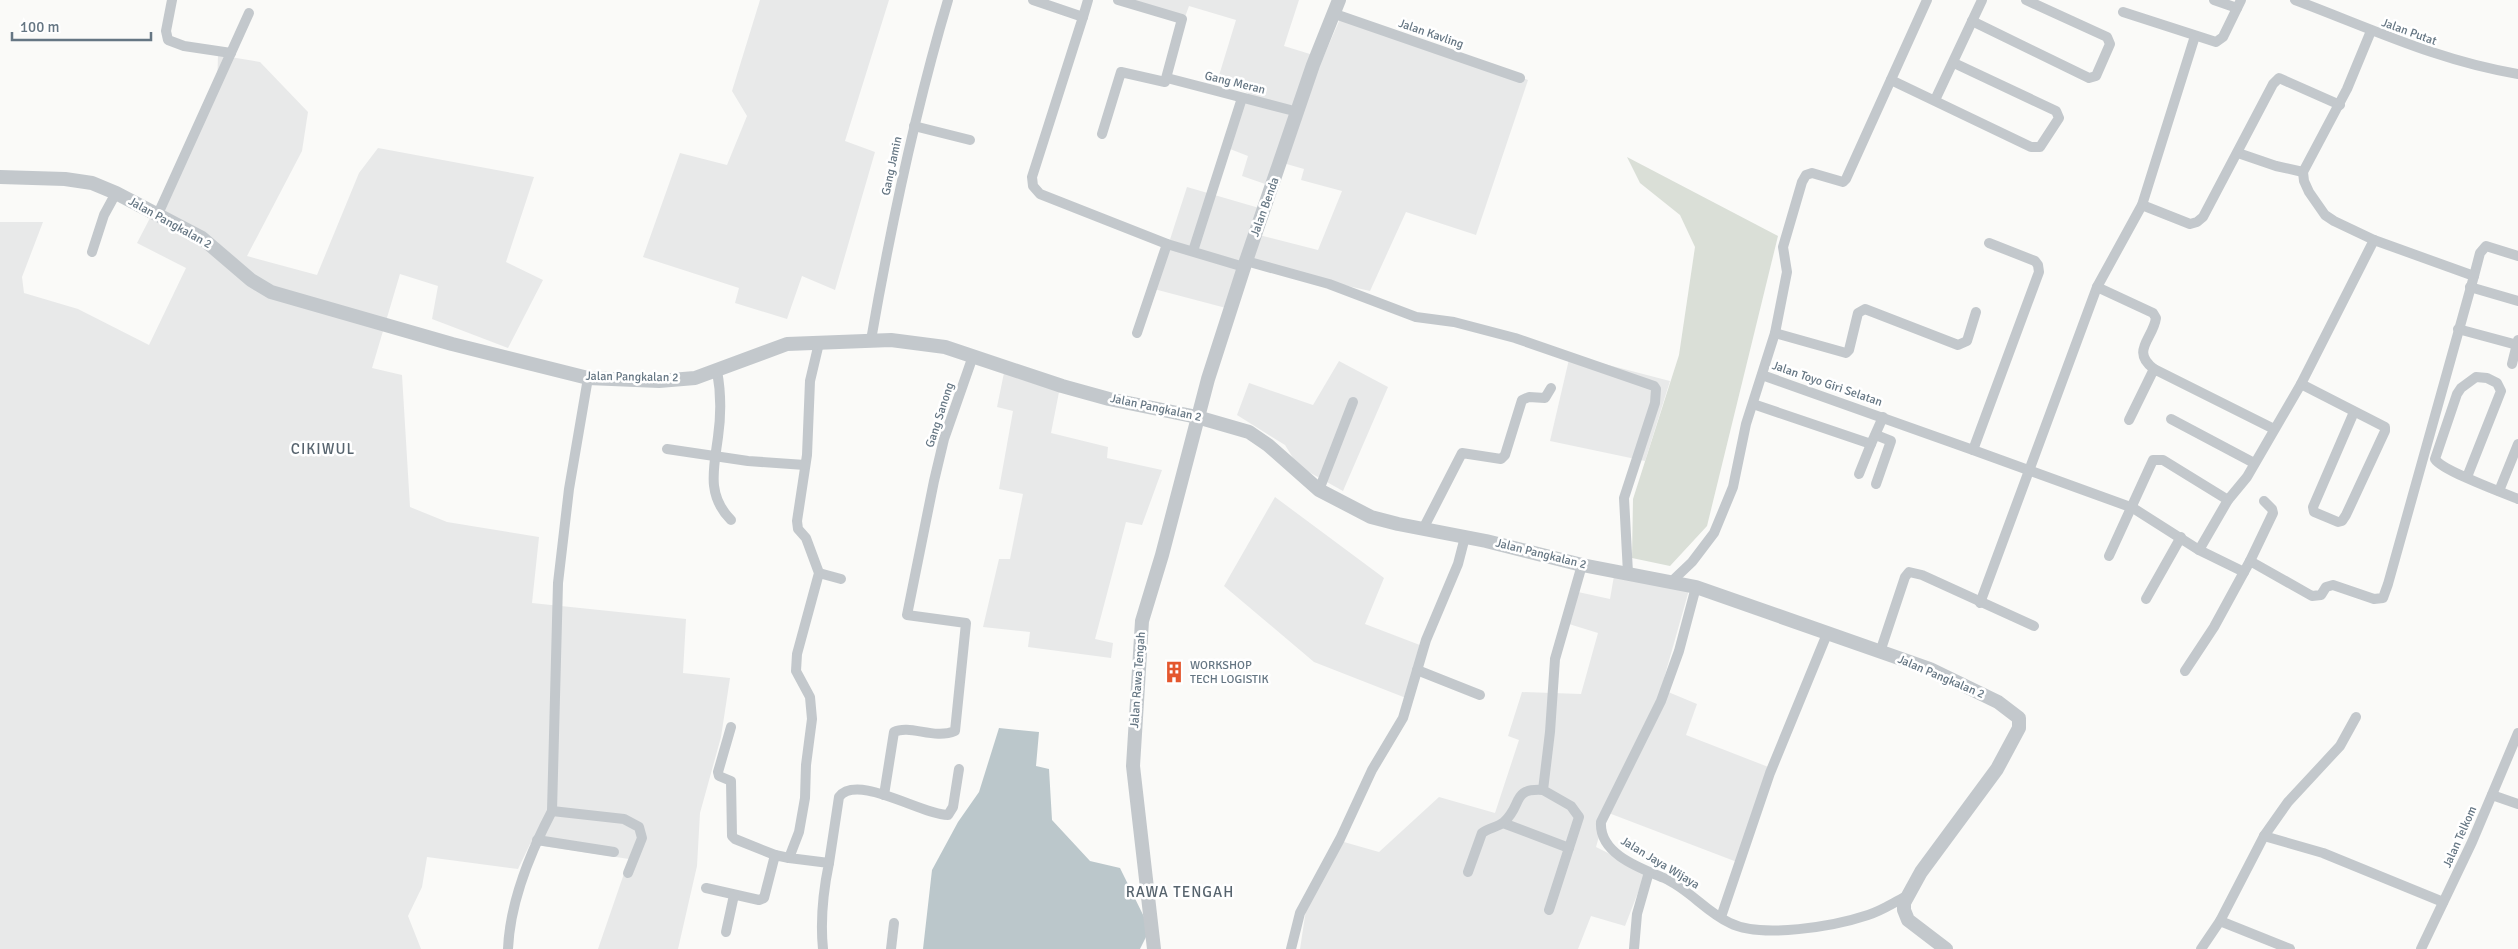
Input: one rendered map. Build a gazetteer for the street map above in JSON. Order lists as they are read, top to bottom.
{
  "streets": {
    "street": [
      "Jalan Putat",
      "Jalan Kavling",
      "Gang Meran",
      "Gang Jamin",
      "Jalan Benda",
      "Jalan Pangkalan 2",
      "Jalan Toyo Giri Selatan",
      "Gang Sanong",
      "Jalan Rawa Tengah",
      "Jalan Telkom",
      "Jalan Jaya Wijaya"
    ]
  },
  "crossings": [
    ["Jalan Kavling", "Jalan Benda"],
    ["Gang Meran", "Jalan Benda"],
    ["Gang Jamin", "Jalan Pangkalan 2"],
    ["Jalan Benda", "Jalan Pangkalan 2"],
    ["Jalan Benda", "Jalan Rawa Tengah"],
    ["Jalan Pangkalan 2", "Gang Sanong"],
    ["Jalan Pangkalan 2", "Jalan Rawa Tengah"],
    ["Jalan Pangkalan 2", "Jalan Jaya Wijaya"]
  ],
  "districts": ["CIKIWUL", "RAWA TENGAH"],
  "places": {
    "building": ["WORKSHOP TECH LOGISTIK"]
  },
  "scale_bar": "100 m"
}
